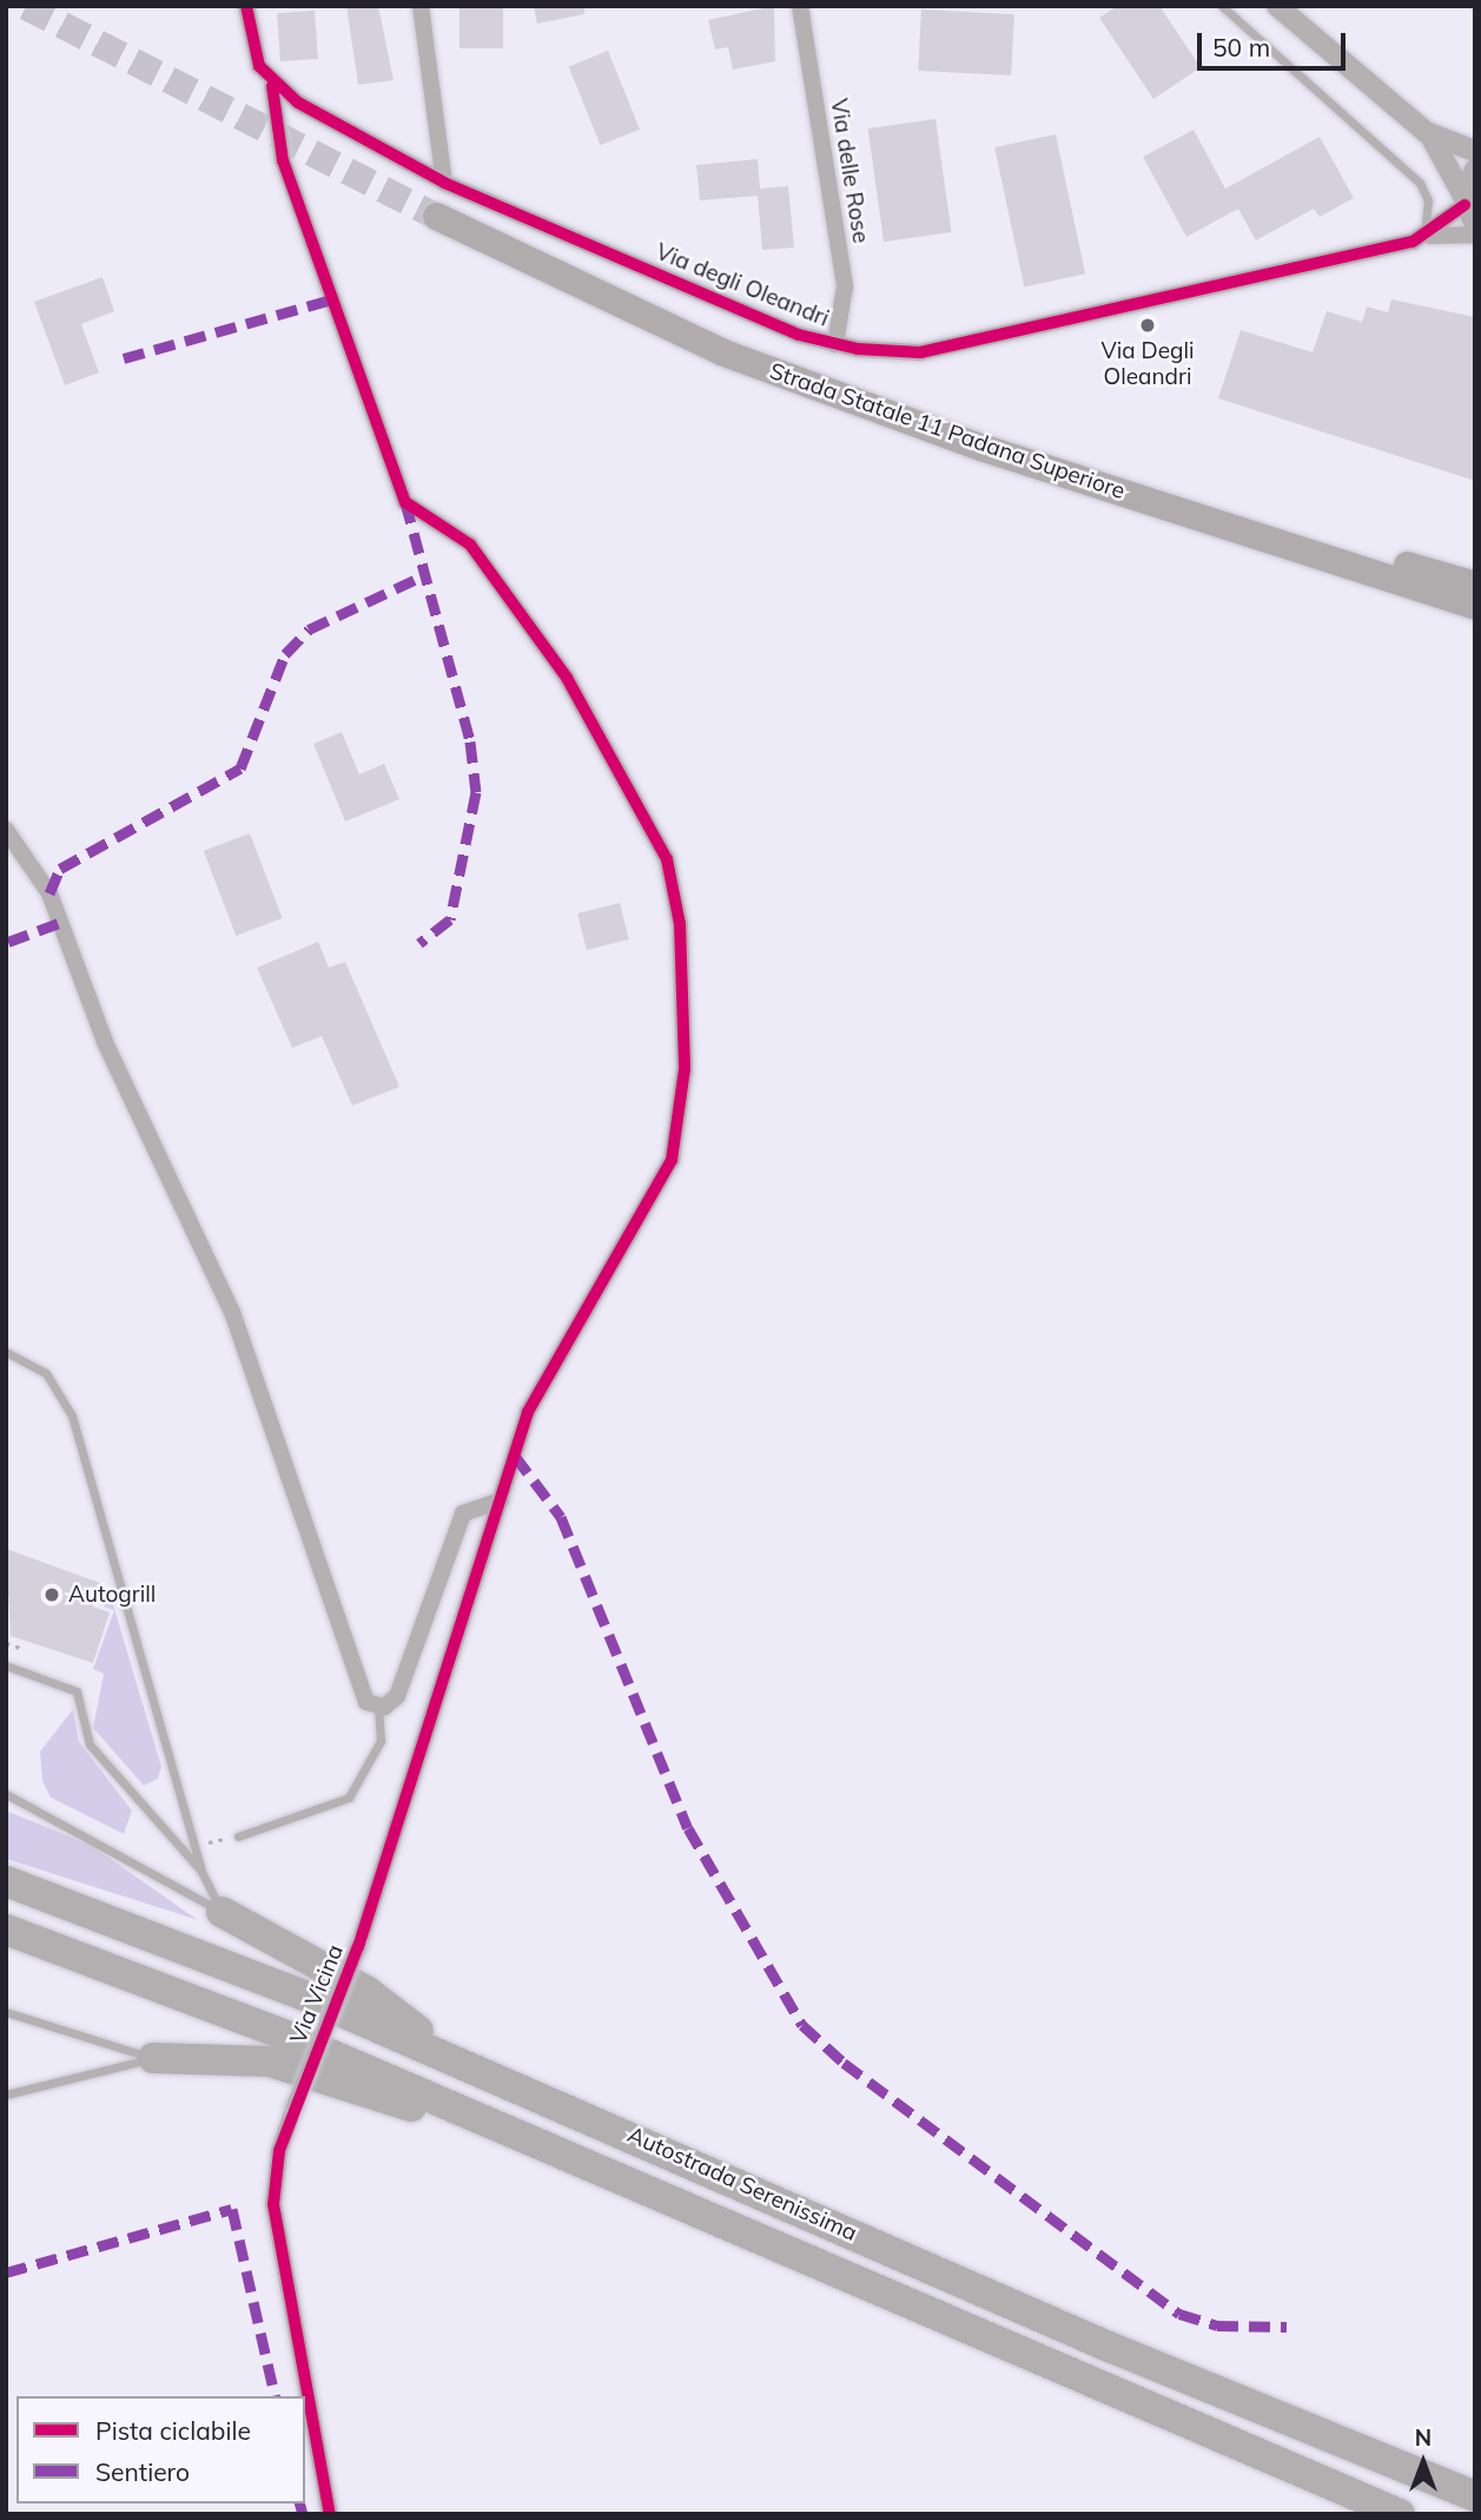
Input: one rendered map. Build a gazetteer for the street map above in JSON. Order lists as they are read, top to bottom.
{
  "streets": {
    "highway": ["Strada Statale 11 Padana Superiore", "Autostrada Serenissima"],
    "street": ["Via delle Rose", "Via degli Oleandri", "Via Vicina"]
  },
  "crossings": [
    ["Via delle Rose", "Via degli Oleandri"],
    ["Via degli Oleandri", "Via Vicina"]
  ],
  "places": ["Via Degli Oleandri", "Autogrill"],
  "legend": ["Pista ciclabile", "Sentiero"],
  "scale_bar": "50 m",
  "north": "top"
}
